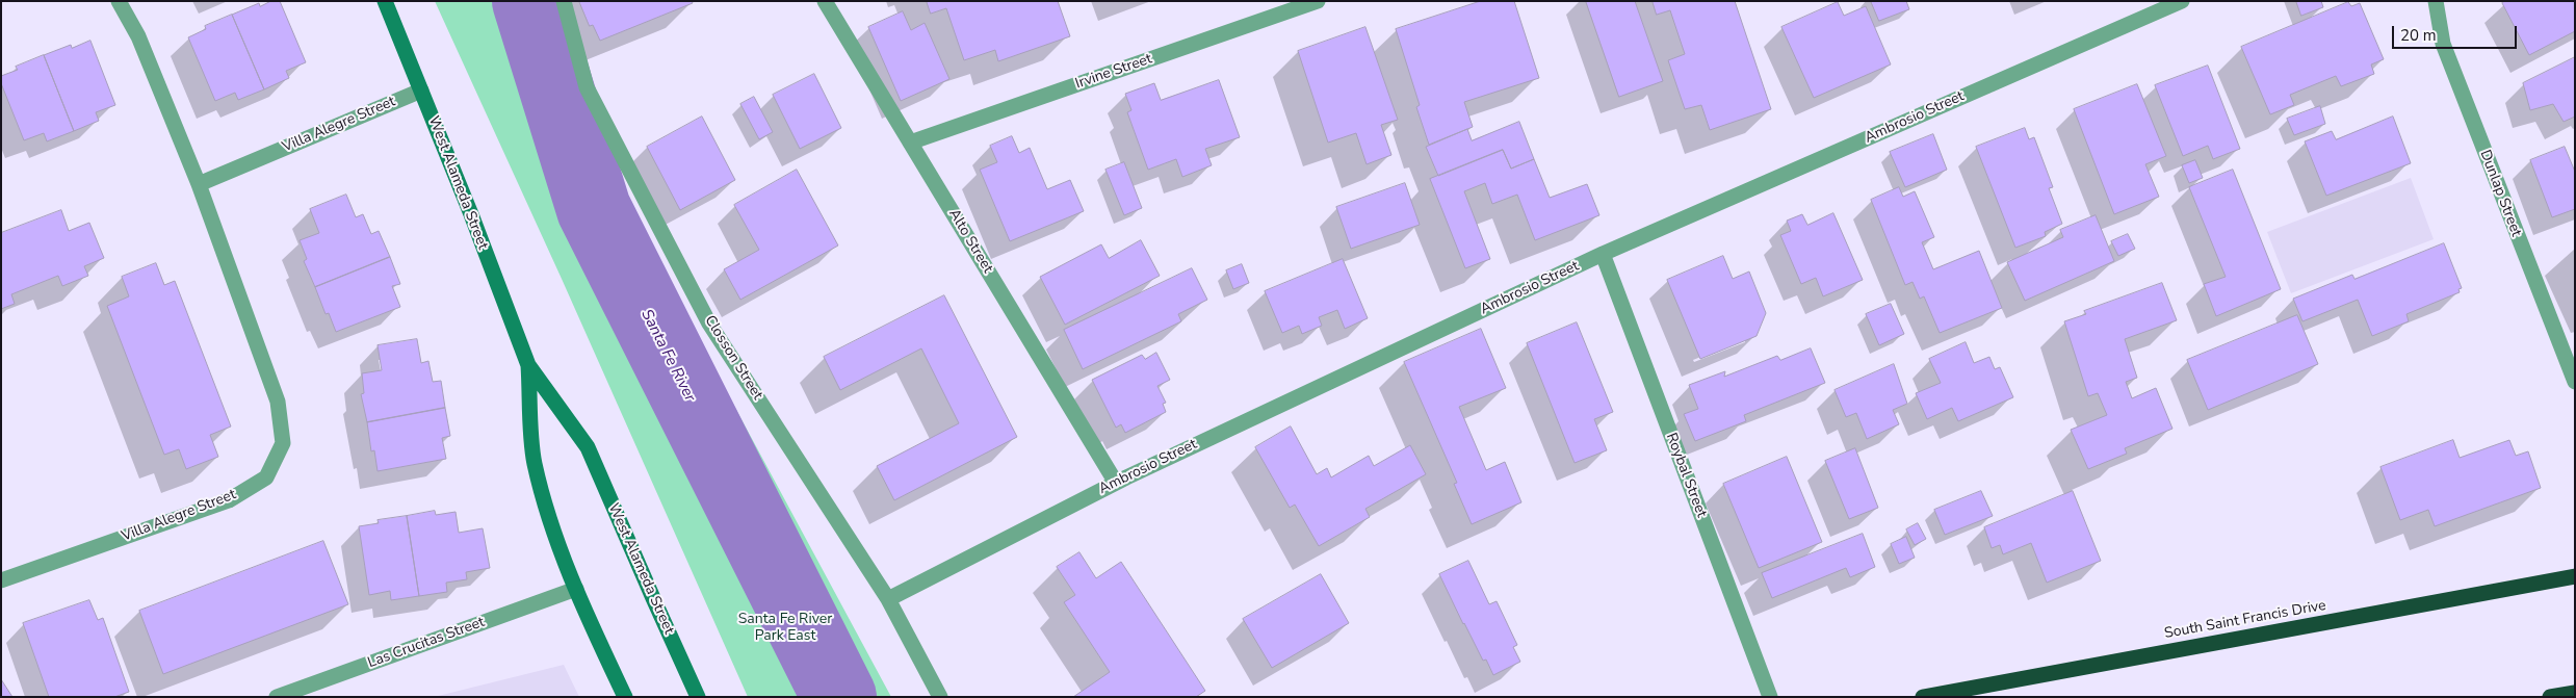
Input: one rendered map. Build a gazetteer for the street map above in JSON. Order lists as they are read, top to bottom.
{
  "streets": {
    "highway": ["South Saint Francis Drive"],
    "street": [
      "Irvine Street",
      "Ambrosio Street",
      "Villa Alegre Street",
      "West Alameda Street",
      "Dunlap Street",
      "Alto Street",
      "Closson Street",
      "Roybal Street",
      "Las Crucitas Street"
    ]
  },
  "crossings": [
    ["Irvine Street", "Alto Street"],
    ["Ambrosio Street", "Alto Street"],
    ["Ambrosio Street", "Closson Street"],
    ["Ambrosio Street", "Roybal Street"],
    ["Villa Alegre Street", "West Alameda Street"],
    ["West Alameda Street", "Las Crucitas Street"]
  ],
  "water": ["Santa Fe River"],
  "parks": ["Santa Fe River Park East"],
  "scale_bar": "20 m"
}
